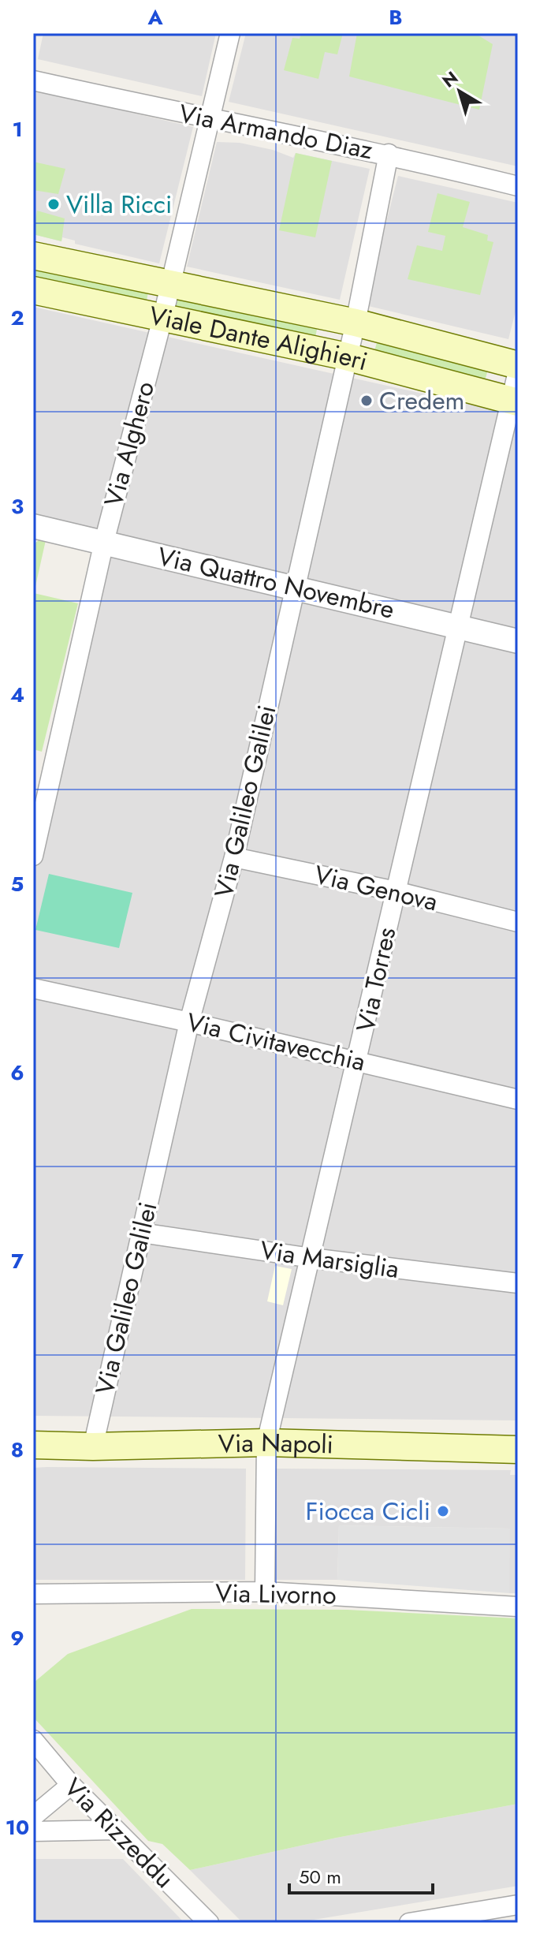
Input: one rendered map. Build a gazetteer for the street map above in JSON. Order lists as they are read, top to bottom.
{
  "streets": {
    "main road": ["Viale Dante Alighieri", "Via Napoli"],
    "street": [
      "Via Armando Diaz",
      "Via Alghero",
      "Via Quattro Novembre",
      "Via Galileo Galilei",
      "Via Genova",
      "Via Torres",
      "Via Civitavecchia",
      "Via Marsiglia",
      "Via Livorno",
      "Via Rizzeddu"
    ]
  },
  "crossings": [
    ["Via Armando Diaz", "Via Alghero"],
    ["Via Armando Diaz", "Via Galileo Galilei"],
    ["Viale Dante Alighieri", "Via Alghero"],
    ["Viale Dante Alighieri", "Via Galileo Galilei"],
    ["Viale Dante Alighieri", "Via Torres"],
    ["Via Alghero", "Via Quattro Novembre"],
    ["Via Quattro Novembre", "Via Galileo Galilei"],
    ["Via Quattro Novembre", "Via Torres"],
    ["Via Galileo Galilei", "Via Genova"],
    ["Via Galileo Galilei", "Via Civitavecchia"],
    ["Via Galileo Galilei", "Via Marsiglia"],
    ["Via Galileo Galilei", "Via Napoli"],
    ["Via Genova", "Via Torres"],
    ["Via Torres", "Via Civitavecchia"],
    ["Via Torres", "Via Marsiglia"],
    ["Via Torres", "Via Napoli"],
    ["Via Torres", "Via Livorno"]
  ],
  "places": ["Villa Ricci", "Credem", "Fiocca Cicli"],
  "scale_bar": "50 m",
  "north": "top left",
  "grid": {
    "columns": ["A", "B"],
    "rows": [
      "1",
      "2",
      "3",
      "4",
      "5",
      "6",
      "7",
      "8",
      "9",
      "10"
    ]
  }
}
